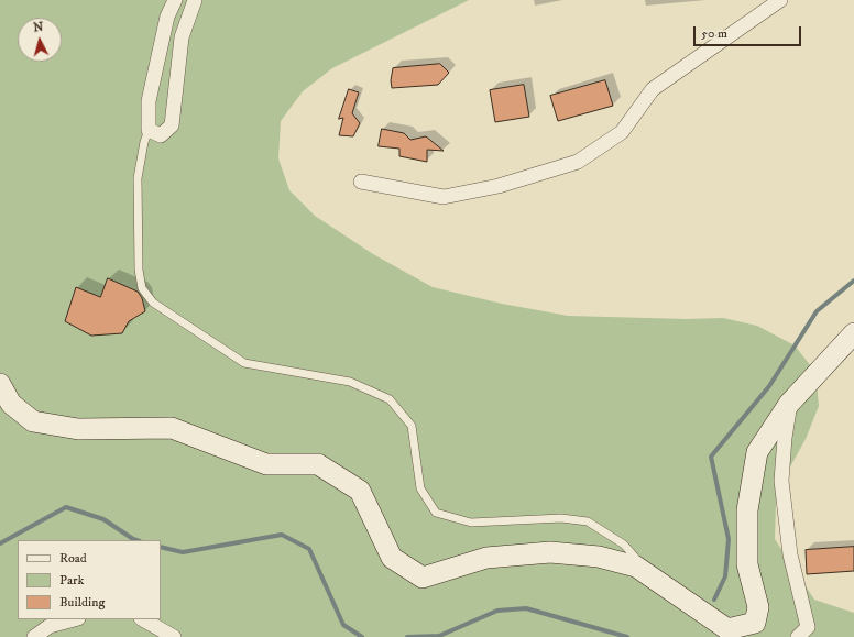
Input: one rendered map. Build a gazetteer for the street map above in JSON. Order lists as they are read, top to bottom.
{
  "legend": ["Road", "Park", "Building"],
  "scale_bar": "50 m",
  "north": "top"
}
